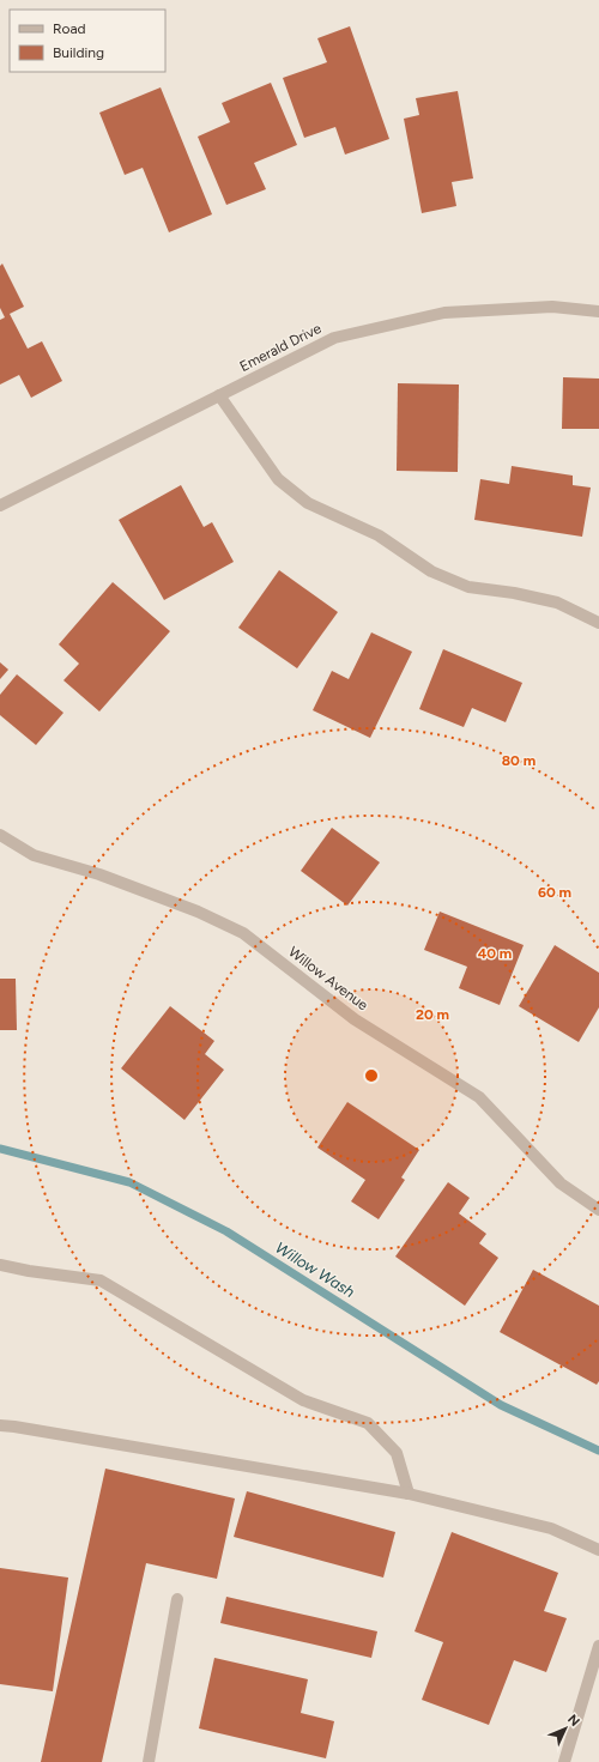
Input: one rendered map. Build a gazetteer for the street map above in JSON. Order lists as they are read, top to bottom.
{
  "streets": {
    "street": ["Emerald Drive", "Willow Avenue"]
  },
  "water": ["Willow Wash"],
  "legend": ["Road", "Building"],
  "north": "top right",
  "rings": [
    "80 m",
    "60 m",
    "40 m",
    "20 m"
  ]
}
